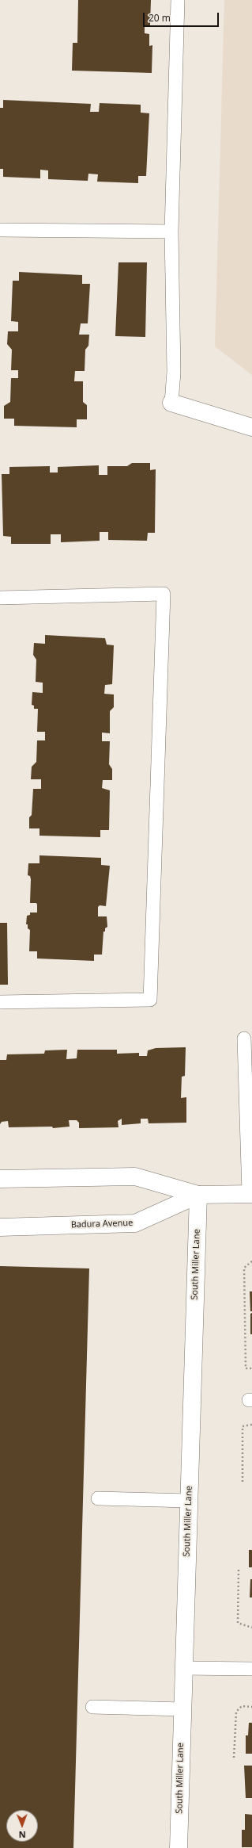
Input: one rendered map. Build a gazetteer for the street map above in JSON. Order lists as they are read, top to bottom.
{
  "streets": {
    "street": ["Badura Avenue", "South Miller Lane"]
  },
  "crossings": [
    ["Badura Avenue", "South Miller Lane"]
  ],
  "scale_bar": "20 m",
  "north": "bottom"
}
